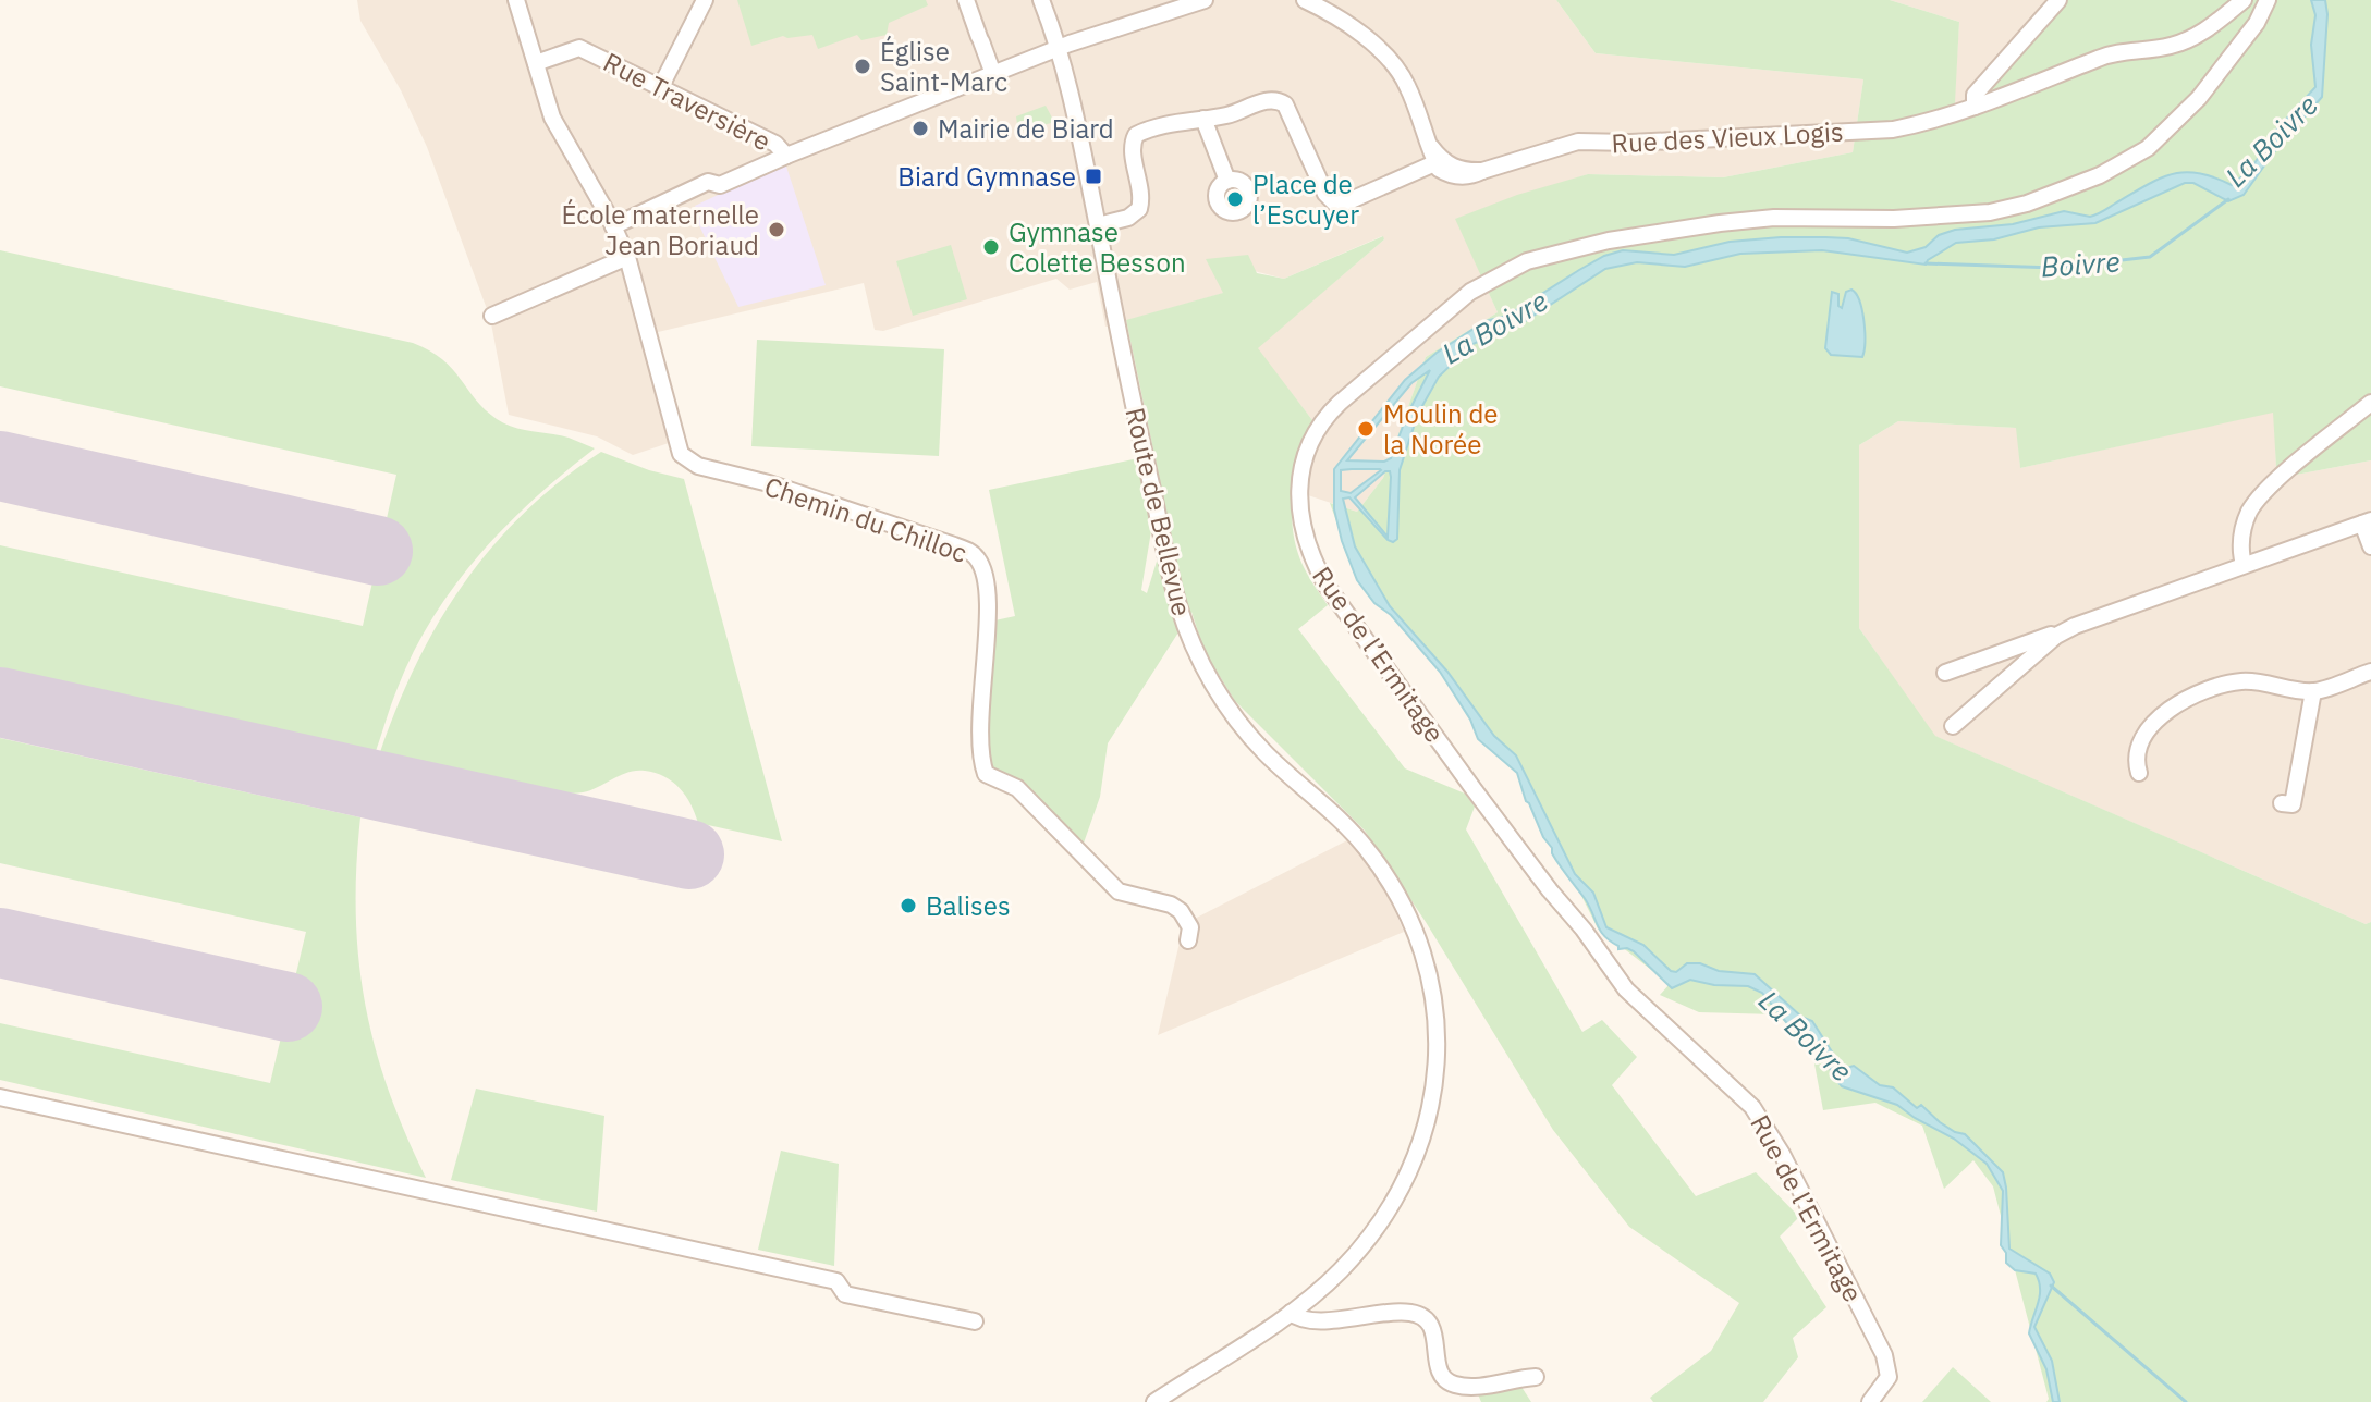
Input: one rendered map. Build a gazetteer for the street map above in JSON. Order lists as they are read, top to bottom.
{
  "streets": {
    "street": [
      "Rue Traversière",
      "Rue des Vieux Logis",
      "Route de Bellevue",
      "Chemin du Chilloc",
      "Rue de l’Ermitage"
    ]
  },
  "water": ["La Boivre", "Boivre"],
  "places": {
    "other": [
      "Église Saint-Marc",
      "Mairie de Biard",
      "Place de l’Escuyer",
      "École maternelle Jean Boriaud",
      "Gymnase Colette Besson",
      "Moulin de la Norée",
      "Balises"
    ],
    "transit": ["Biard Gymnase"]
  }
}
